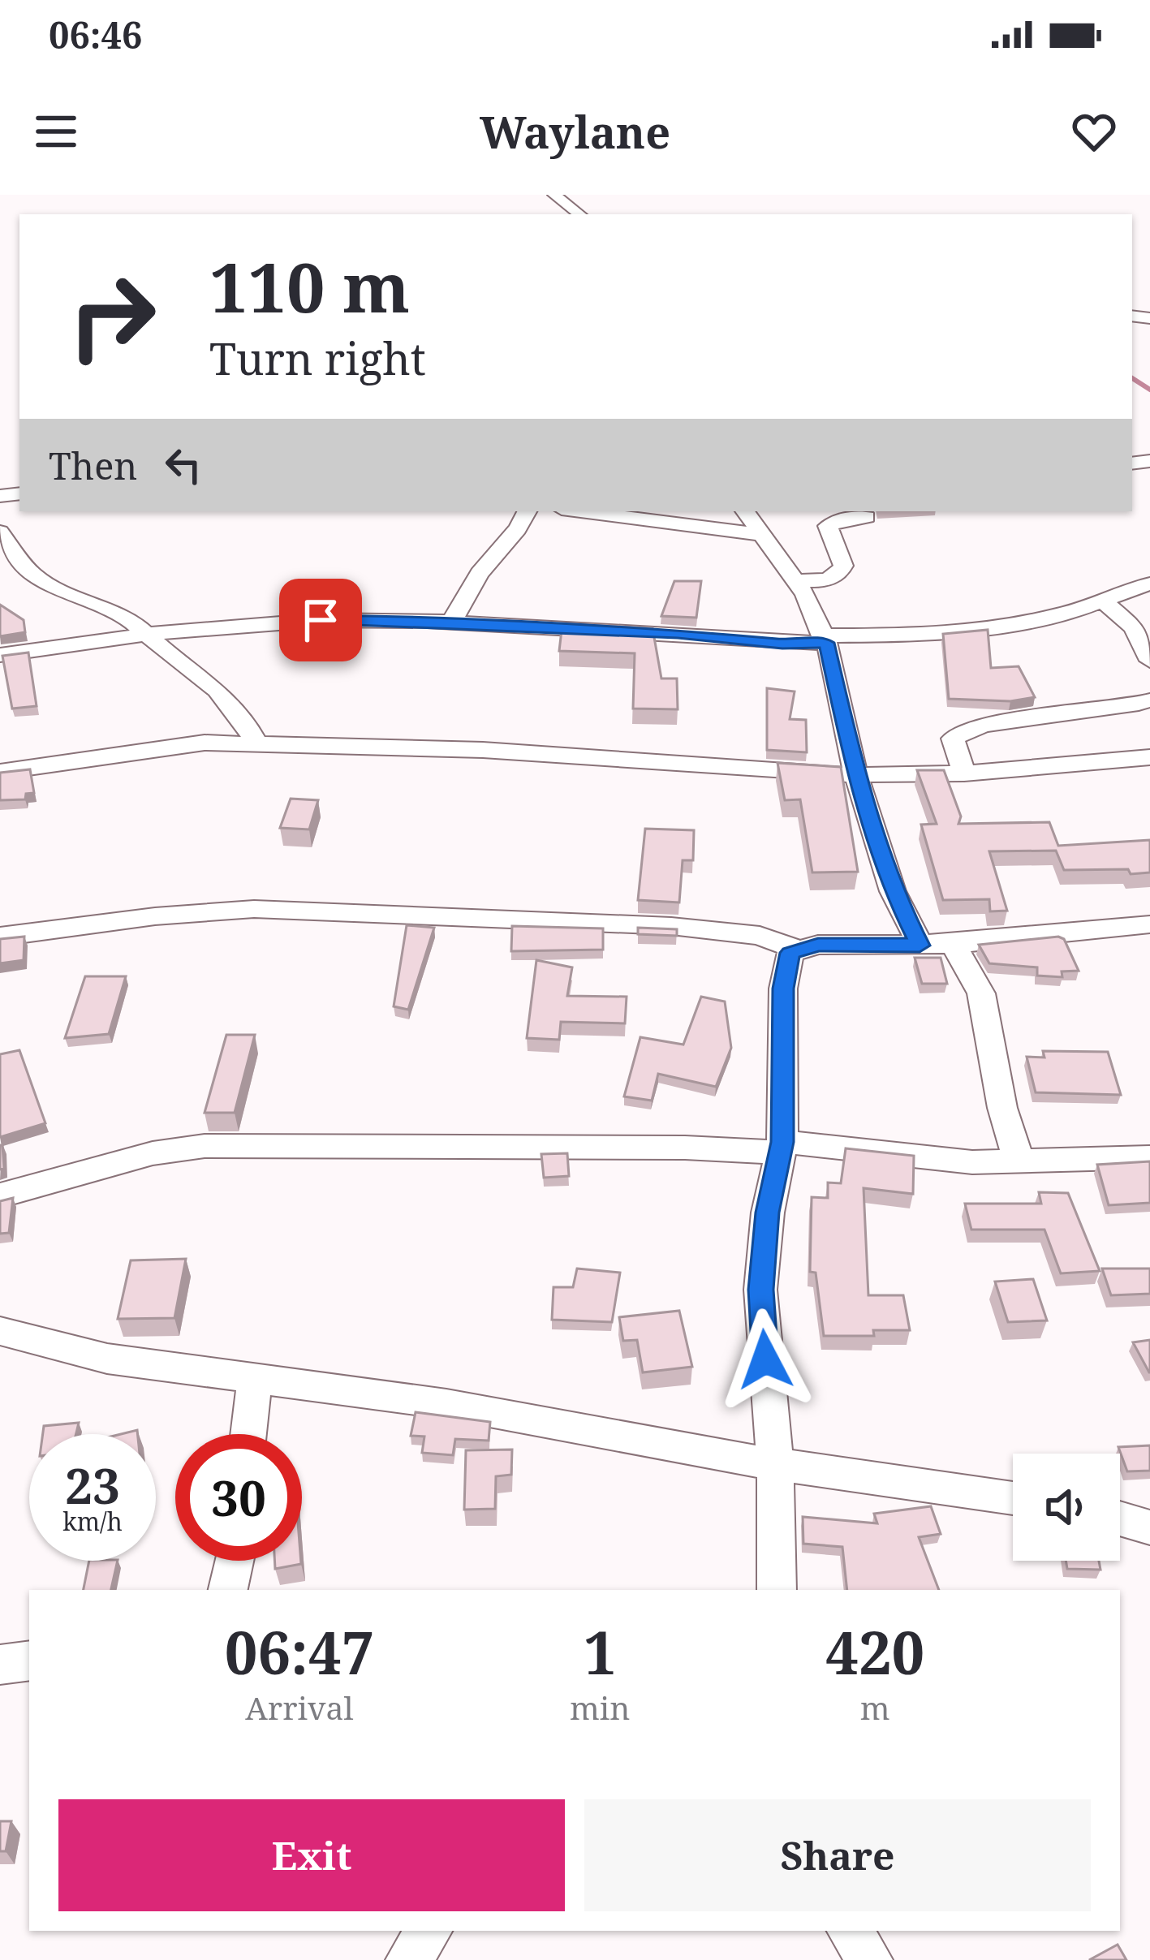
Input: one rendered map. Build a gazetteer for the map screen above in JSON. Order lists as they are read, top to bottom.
{
  "page": {
    "status": "06:46",
    "header": "Waylane",
    "turn": ["110 m", "Turn right"],
    "then": "Then",
    "speed": "23 km/h",
    "limit": "30",
    "eta": [
      "06:47",
      "Arrival",
      "1",
      "min",
      "420",
      "m"
    ],
    "buttons": ["Exit", "Share"]
  }
}
